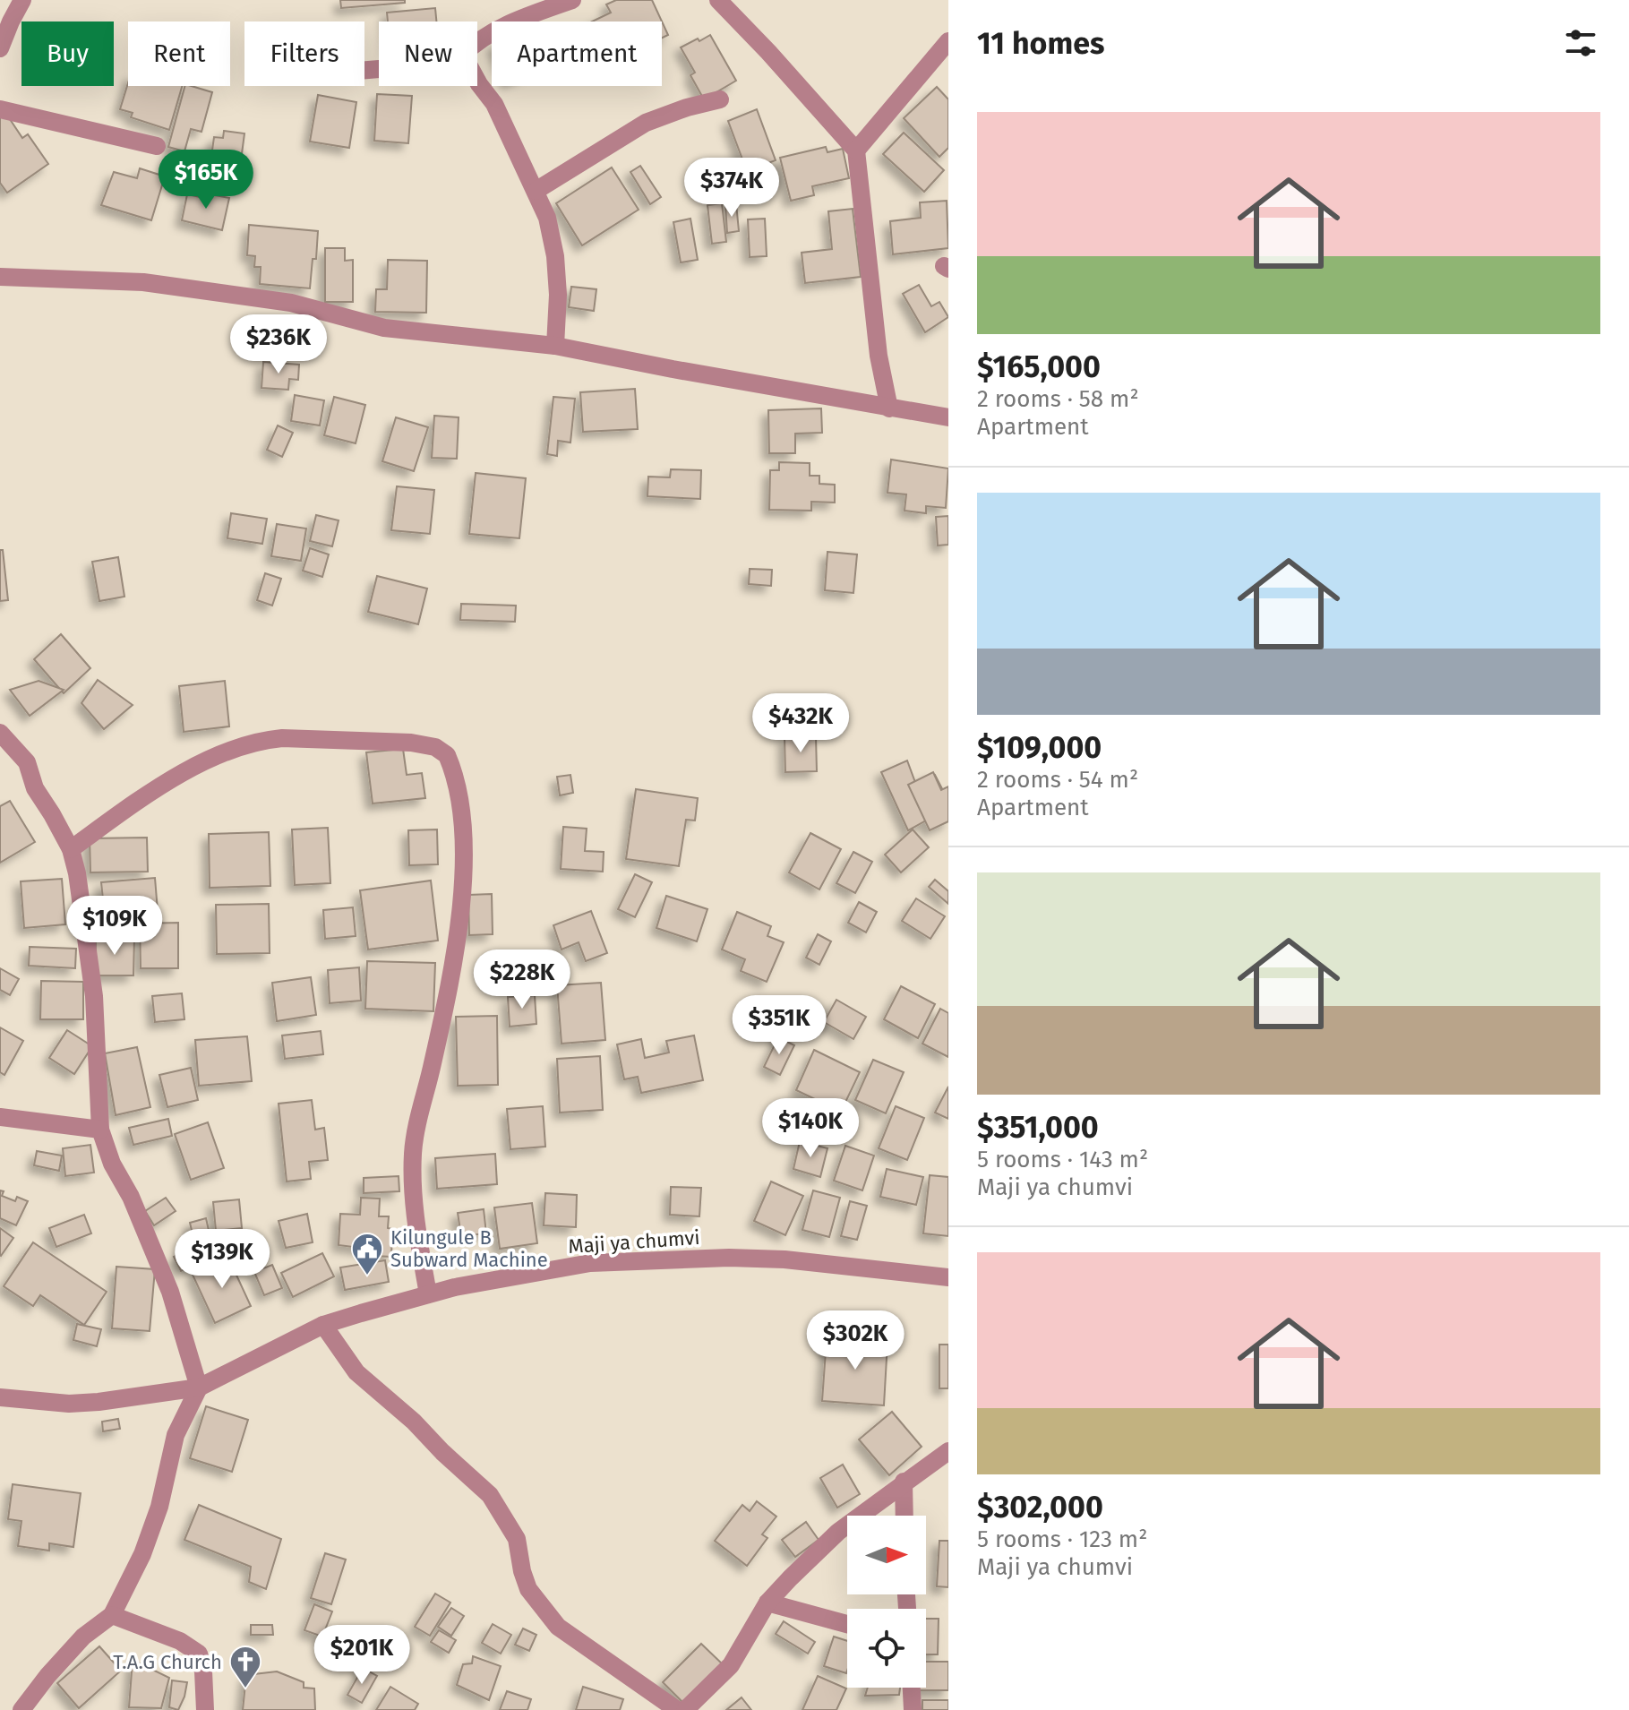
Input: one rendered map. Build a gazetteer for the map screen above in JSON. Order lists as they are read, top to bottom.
{
  "streets": {
    "street": ["Maji ya chumvi"]
  },
  "places": {
    "public building": ["Kilungule B Subward Machine"],
    "church": ["T.A.G Church"]
  },
  "north": "right",
  "page": {
    "heading": "11 homes",
    "chip": [
      "Buy",
      "Rent",
      "Filters",
      "New",
      "Apartment"
    ],
    "list": [
      {
        "name": "$165,000",
        "note": "2 rooms · 58 m² · Apartment"
      },
      {
        "name": "$109,000",
        "note": "2 rooms · 54 m² · Apartment"
      },
      {
        "name": "$351,000",
        "note": "5 rooms · 143 m² · Maji ya chumvi"
      },
      {
        "name": "$302,000",
        "note": "5 rooms · 123 m² · Maji ya chumvi"
      }
    ],
    "price": [
      "$165K",
      "$374K",
      "$236K",
      "$432K",
      "$109K",
      "$228K",
      "$351K",
      "$140K",
      "$139K",
      "$302K",
      "$201K"
    ]
  }
}
